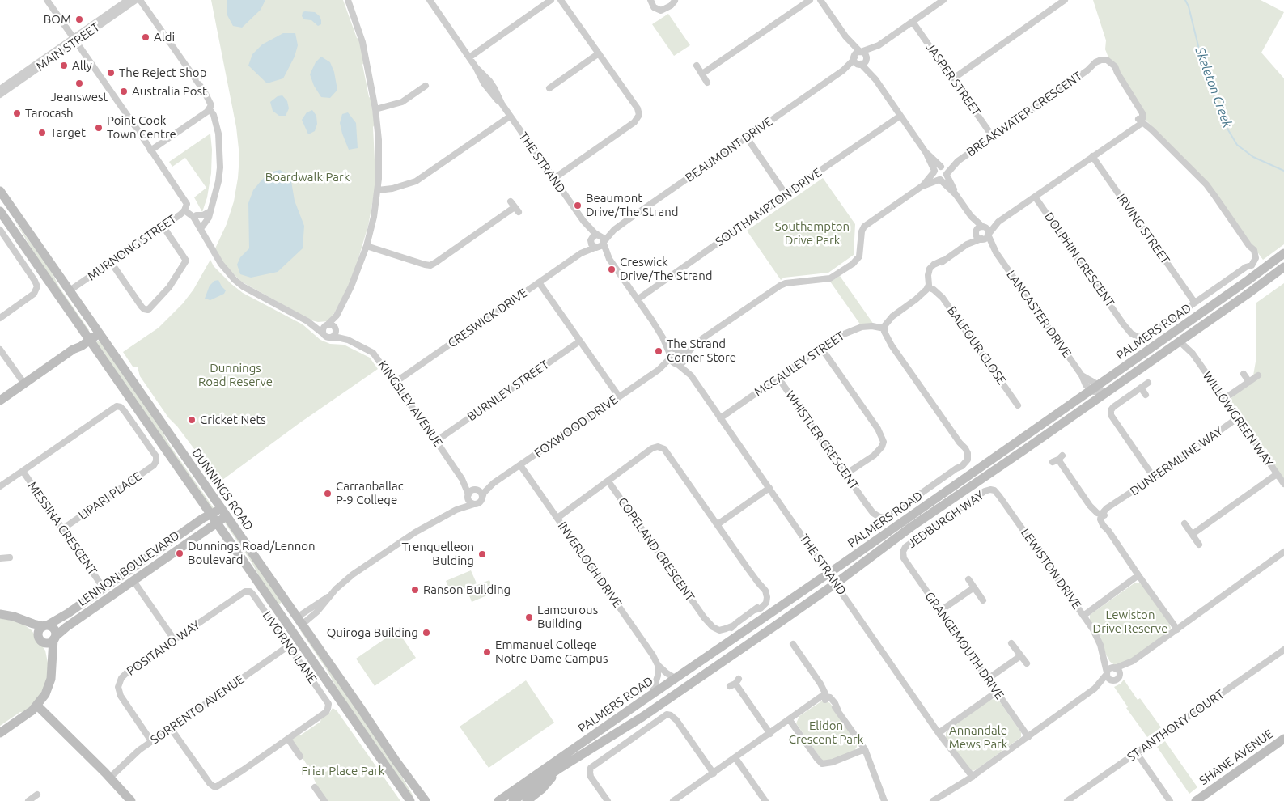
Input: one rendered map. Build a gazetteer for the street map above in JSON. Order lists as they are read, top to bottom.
{
  "streets": {
    "main road": [
      "PALMERS ROAD",
      "DUNNINGS ROAD",
      "LENNON BOULEVARD",
      "SHANE AVENUE"
    ],
    "street": [
      "MAIN STREET",
      "JASPER STREET",
      "BREAKWATER CRESCENT",
      "BEAUMONT DRIVE",
      "THE STRAND",
      "SOUTHAMPTON DRIVE",
      "IRVING STREET",
      "MURNONG STREET",
      "DOLPHIN CRESCENT",
      "LANCASTER DRIVE",
      "CRESWICK DRIVE",
      "BALFOUR CLOSE",
      "MCCAULEY STREET",
      "BURNLEY STREET",
      "KINGSLEY AVENUE",
      "WILLOWGREEN WAY",
      "FOXWOOD DRIVE",
      "WHISTLER CRESCENT",
      "DUNFERMLINE WAY",
      "LIPARI PLACE",
      "JEDBURGH WAY",
      "MESSINA CRESCENT",
      "COPELAND CRESCENT",
      "INVERLOCH DRIVE",
      "LEWISTON DRIVE",
      "GRANGEMOUTH DRIVE",
      "LIVORNO LANE",
      "POSITANO WAY",
      "SORRENTO AVENUE",
      "ST ANTHONY COURT"
    ]
  },
  "crossings": [
    ["MAIN STREET", "MURNONG STREET"],
    ["JASPER STREET", "BREAKWATER CRESCENT"],
    ["BREAKWATER CRESCENT", "DOLPHIN CRESCENT"],
    ["BEAUMONT DRIVE", "THE STRAND"],
    ["BEAUMONT DRIVE", "CRESWICK DRIVE"],
    ["THE STRAND", "CRESWICK DRIVE"],
    ["THE STRAND", "PALMERS ROAD"],
    ["THE STRAND", "MCCAULEY STREET"],
    ["THE STRAND", "FOXWOOD DRIVE"],
    ["IRVING STREET", "DOLPHIN CRESCENT"],
    ["MURNONG STREET", "DUNNINGS ROAD"],
    ["LANCASTER DRIVE", "PALMERS ROAD"],
    ["CRESWICK DRIVE", "KINGSLEY AVENUE"],
    ["PALMERS ROAD", "WILLOWGREEN WAY"],
    ["PALMERS ROAD", "INVERLOCH DRIVE"],
    ["MCCAULEY STREET", "WHISTLER CRESCENT"],
    ["BURNLEY STREET", "KINGSLEY AVENUE"],
    ["KINGSLEY AVENUE", "FOXWOOD DRIVE"],
    ["WILLOWGREEN WAY", "DUNFERMLINE WAY"],
    ["FOXWOOD DRIVE", "DUNNINGS ROAD"],
    ["FOXWOOD DRIVE", "INVERLOCH DRIVE"],
    ["DUNNINGS ROAD", "LENNON BOULEVARD"],
    ["LIPARI PLACE", "MESSINA CRESCENT"],
    ["JEDBURGH WAY", "LEWISTON DRIVE"],
    ["JEDBURGH WAY", "GRANGEMOUTH DRIVE"],
    ["MESSINA CRESCENT", "LENNON BOULEVARD"],
    ["LIVORNO LANE", "POSITANO WAY"],
    ["LIVORNO LANE", "SORRENTO AVENUE"],
    ["POSITANO WAY", "SORRENTO AVENUE"]
  ],
  "water": ["Skeleton Creek"],
  "parks": [
    "Boardwalk Park",
    "Southampton Drive Park",
    "Dunnings Road Reserve",
    "Lewiston Drive Reserve",
    "Elidon Crescent Park",
    "Annandale Mews Park",
    "Friar Place Park"
  ],
  "places": [
    "BOM",
    "Aldi",
    "Ally",
    "The Reject Shop",
    "Jeanswest",
    "Australia Post",
    "Tarocash",
    "Point Cook Town Centre",
    "Target",
    "Beaumont Drive/The Strand",
    "Creswick Drive/The Strand",
    "The Strand Corner Store",
    "Cricket Nets",
    "Carranballac P-9 College",
    "Dunnings Road/Lennon Boulevard",
    "Trenquelleon Bulding",
    "Ranson Building",
    "Lamourous Building",
    "Quiroga Building",
    "Emmanuel College Notre Dame Campus"
  ]
}
